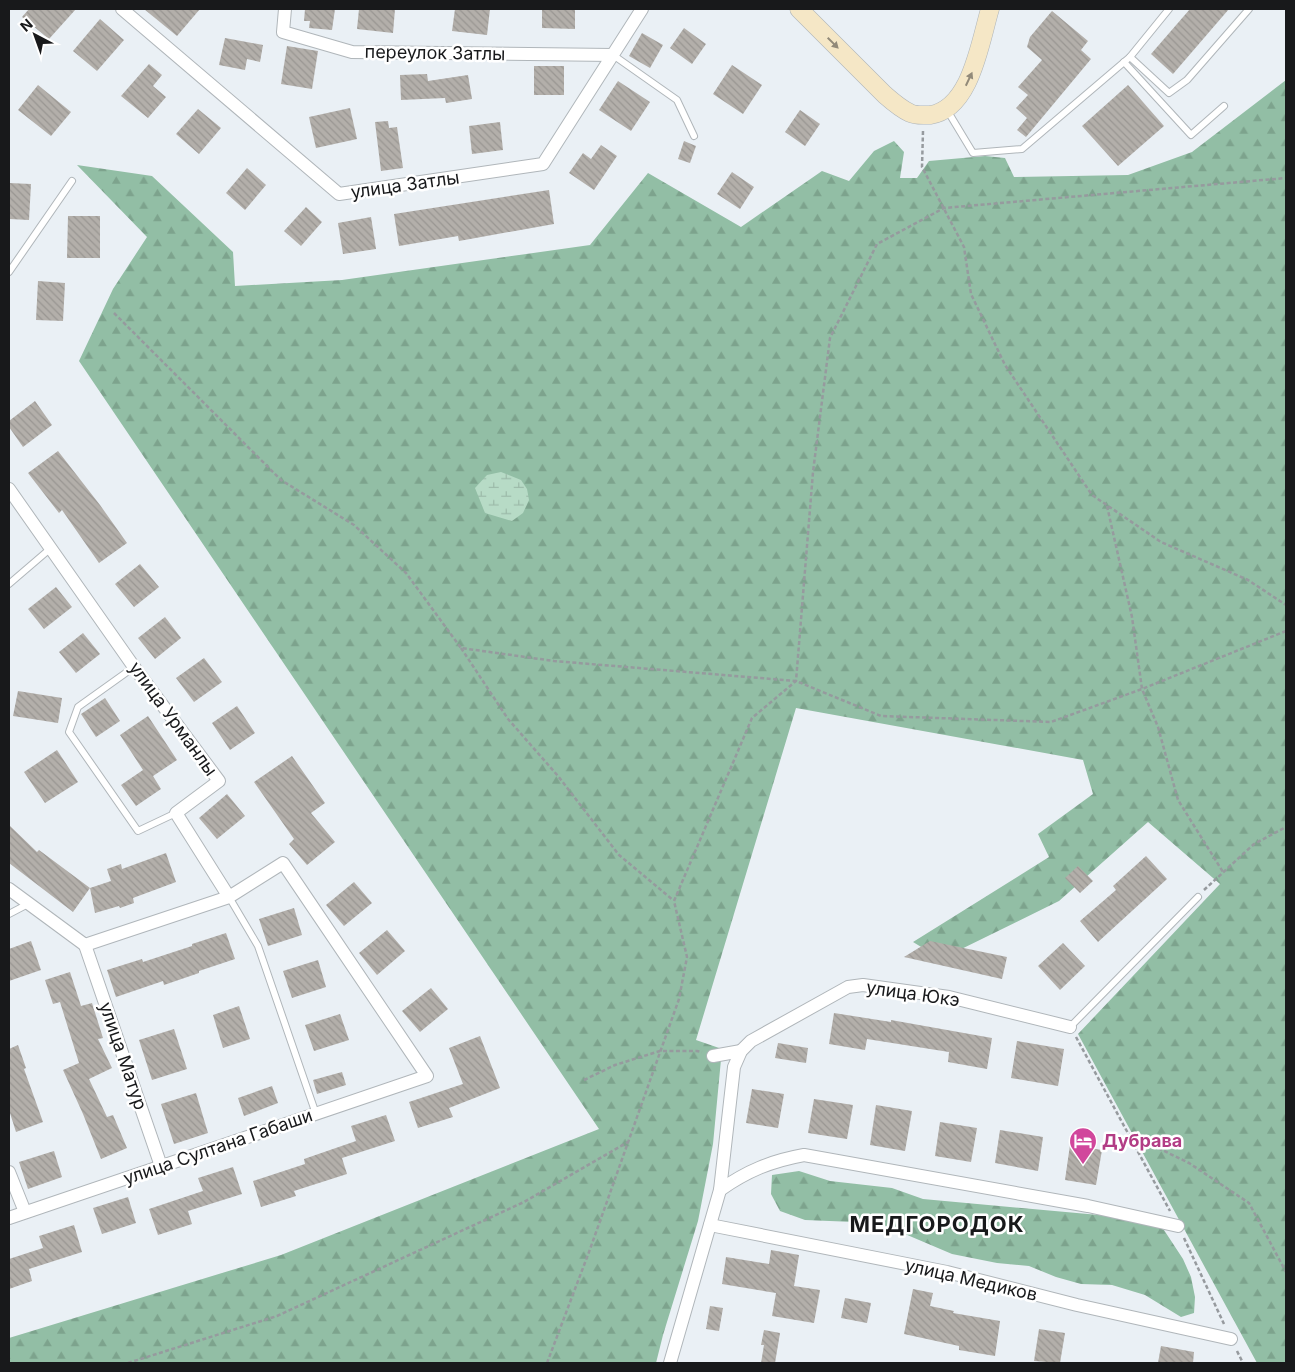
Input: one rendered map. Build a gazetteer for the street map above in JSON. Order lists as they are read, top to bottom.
{
  "streets": {
    "street": [
      "переулок Затлы",
      "улица Затлы",
      "улица Урманлы",
      "улица Юкэ",
      "улица Матур",
      "улица Султана Габаши",
      "улица Медиков"
    ]
  },
  "crossings": [
    ["переулок Затлы", "улица Затлы"],
    ["улица Матур", "улица Султана Габаши"]
  ],
  "districts": ["МЕДГОРОДОК"],
  "places": {
    "hotel": ["Дубрава"]
  },
  "north": "top left"
}
